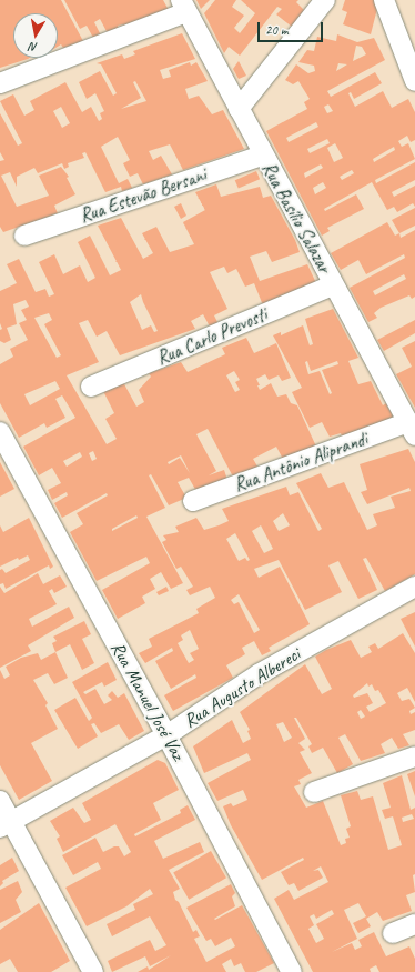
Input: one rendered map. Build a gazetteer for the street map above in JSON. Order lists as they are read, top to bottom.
{
  "streets": {
    "street": [
      "Rua Estevão Bersani",
      "Rua Basílio Salazar",
      "Rua Carlo Prevosti",
      "Rua Antônio Aliprandi",
      "Rua Augusto Albereci",
      "Rua Manuel José Vaz"
    ]
  },
  "crossings": [
    ["Rua Estevão Bersani", "Rua Basílio Salazar"],
    ["Rua Basílio Salazar", "Rua Carlo Prevosti"],
    ["Rua Basílio Salazar", "Rua Antônio Aliprandi"],
    ["Rua Augusto Albereci", "Rua Manuel José Vaz"]
  ],
  "scale_bar": "20 m",
  "north": "bottom"
}
